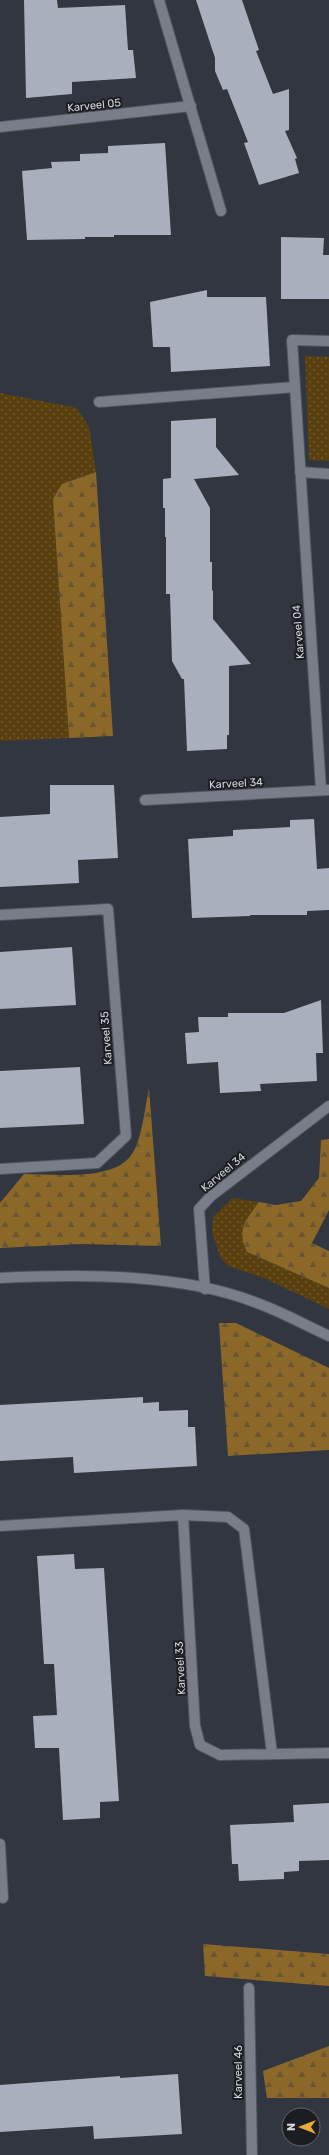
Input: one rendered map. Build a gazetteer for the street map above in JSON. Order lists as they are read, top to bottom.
{
  "streets": {
    "street": [
      "Karveel 05",
      "Karveel 04",
      "Karveel 34",
      "Karveel 35",
      "Karveel 33",
      "Karveel 46"
    ]
  },
  "crossings": [
    ["Karveel 04", "Karveel 34"]
  ],
  "north": "left"
}
